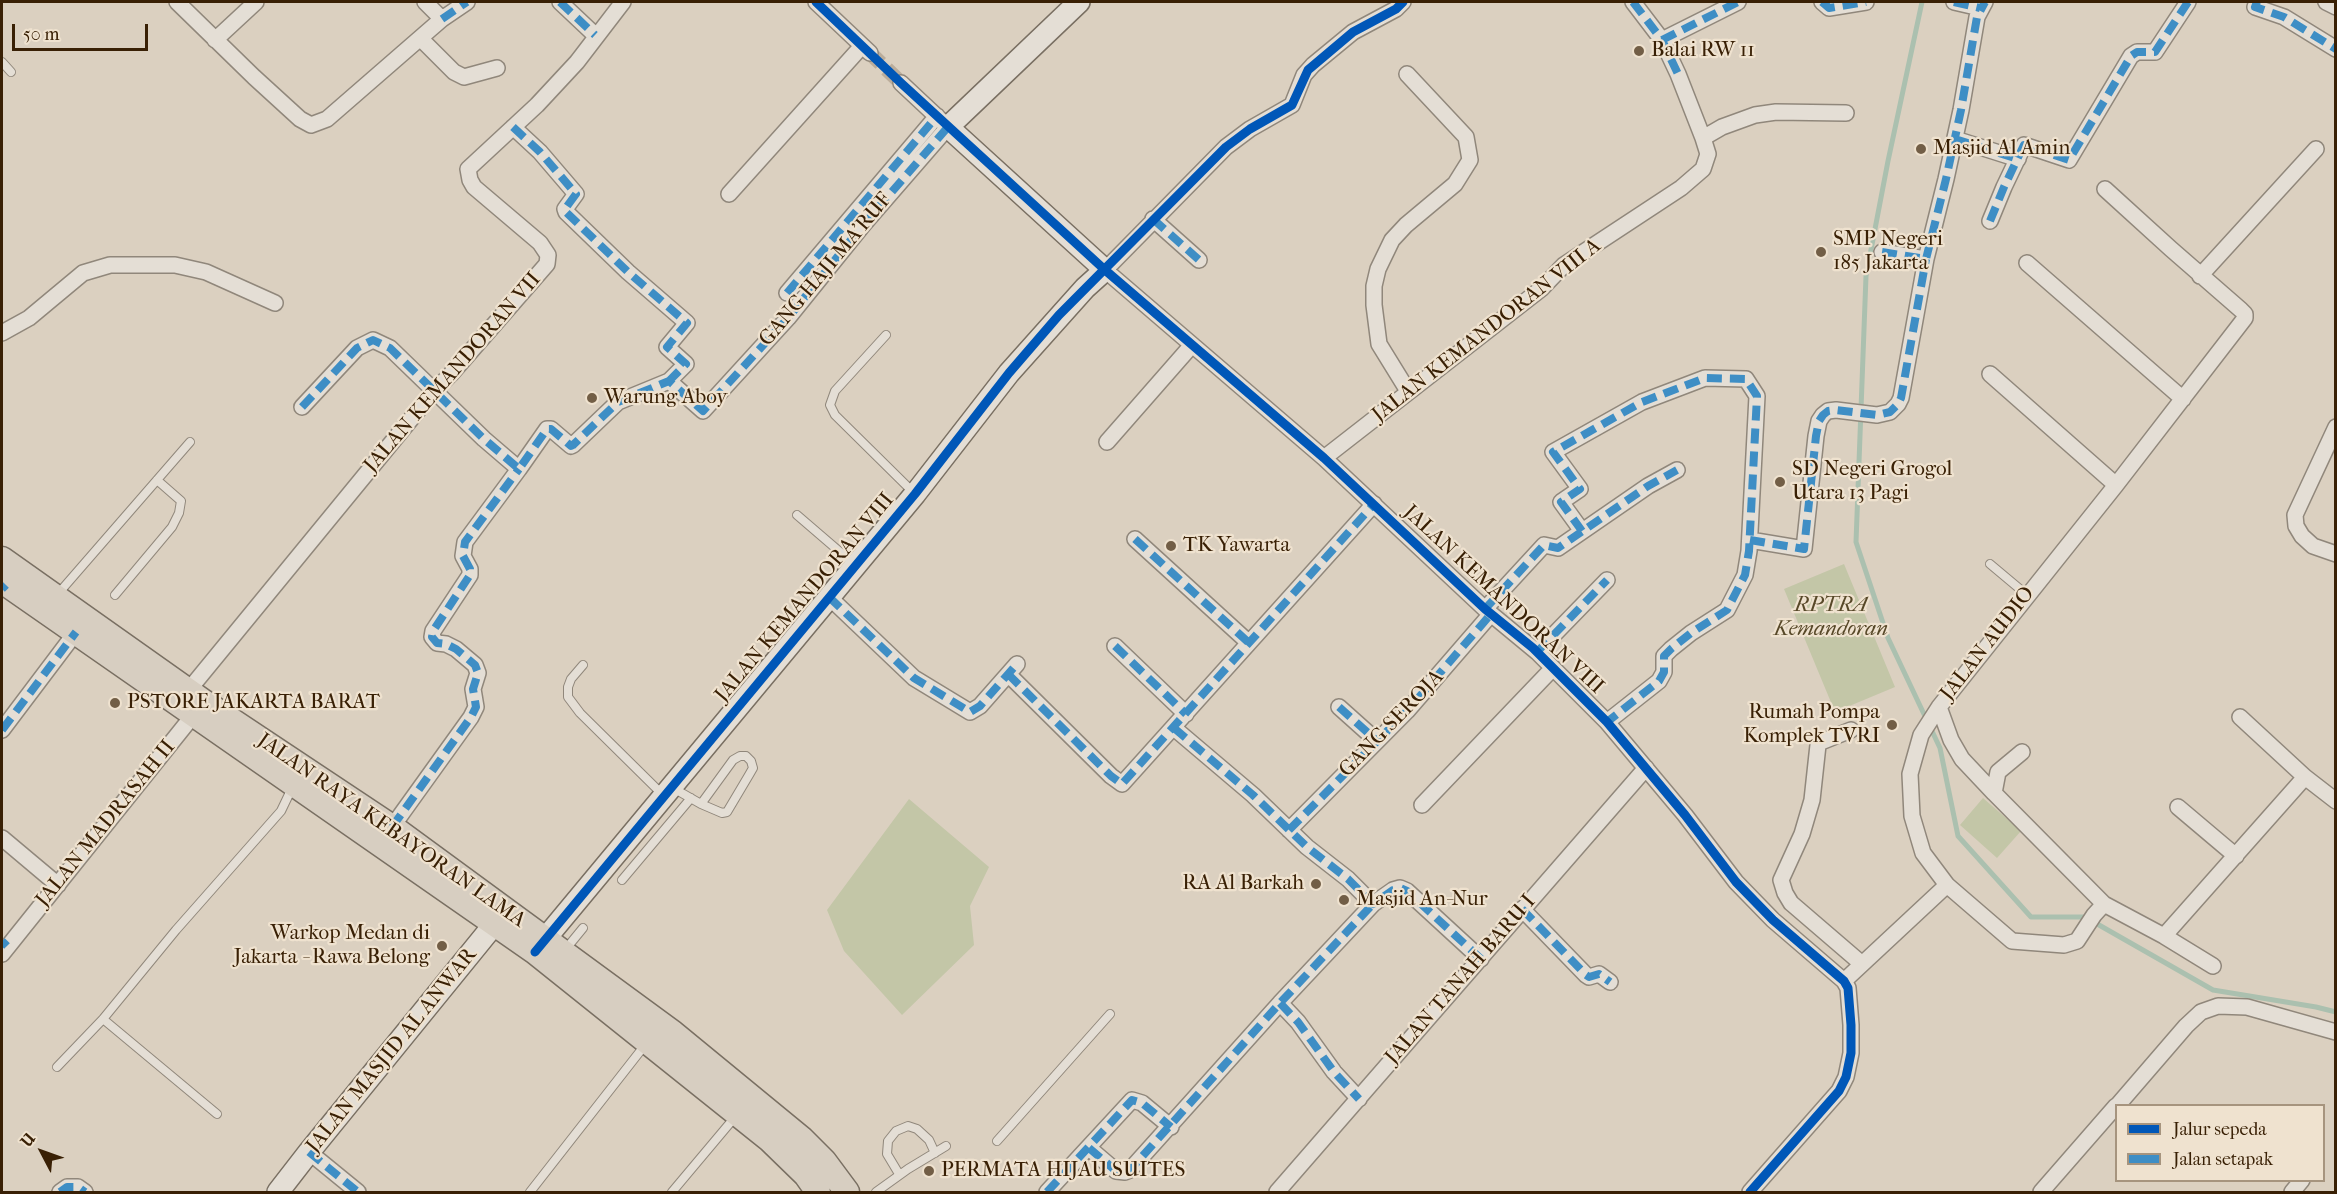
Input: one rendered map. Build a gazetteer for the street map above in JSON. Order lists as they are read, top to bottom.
{
  "streets": {
    "main road": ["JALAN RAYA KEBAYORAN LAMA"],
    "street": [
      "GANG HAJI MA'RUF",
      "JALAN KEMANDORAN VIII A",
      "JALAN KEMANDORAN VII",
      "JALAN KEMANDORAN VIII",
      "JALAN AUDIO",
      "GANG SEROJA",
      "JALAN MADRASAH II",
      "JALAN TANAH BARU I",
      "JALAN MASJID AL ANWAR"
    ]
  },
  "crossings": [
    ["GANG HAJI MA'RUF", "JALAN KEMANDORAN VIII"],
    ["JALAN KEMANDORAN VIII A", "JALAN KEMANDORAN VIII"],
    ["JALAN KEMANDORAN VII", "JALAN MADRASAH II"],
    ["JALAN KEMANDORAN VII", "JALAN RAYA KEBAYORAN LAMA"],
    ["JALAN KEMANDORAN VIII", "GANG SEROJA"],
    ["JALAN KEMANDORAN VIII", "JALAN RAYA KEBAYORAN LAMA"],
    ["JALAN KEMANDORAN VIII", "JALAN TANAH BARU I"],
    ["JALAN MADRASAH II", "JALAN RAYA KEBAYORAN LAMA"],
    ["JALAN RAYA KEBAYORAN LAMA", "JALAN MASJID AL ANWAR"]
  ],
  "parks": ["RPTRA Kemandoran"],
  "places": [
    "Balai RW 11",
    "Masjid Al Amin",
    "SMP Negeri 185 Jakarta",
    "Warung Aboy",
    "SD Negeri Grogol Utara 13 Pagi",
    "TK Yawarta",
    "PSTORE JAKARTA BARAT",
    "Rumah Pompa Komplek TVRI",
    "RA Al Barkah",
    "Masjid An-Nur",
    "Warkop Medan di Jakarta - Rawa Belong",
    "PERMATA HIJAU SUITES"
  ],
  "legend": ["Jalur sepeda", "Jalan setapak"],
  "scale_bar": "50 m",
  "north": "top left"
}
